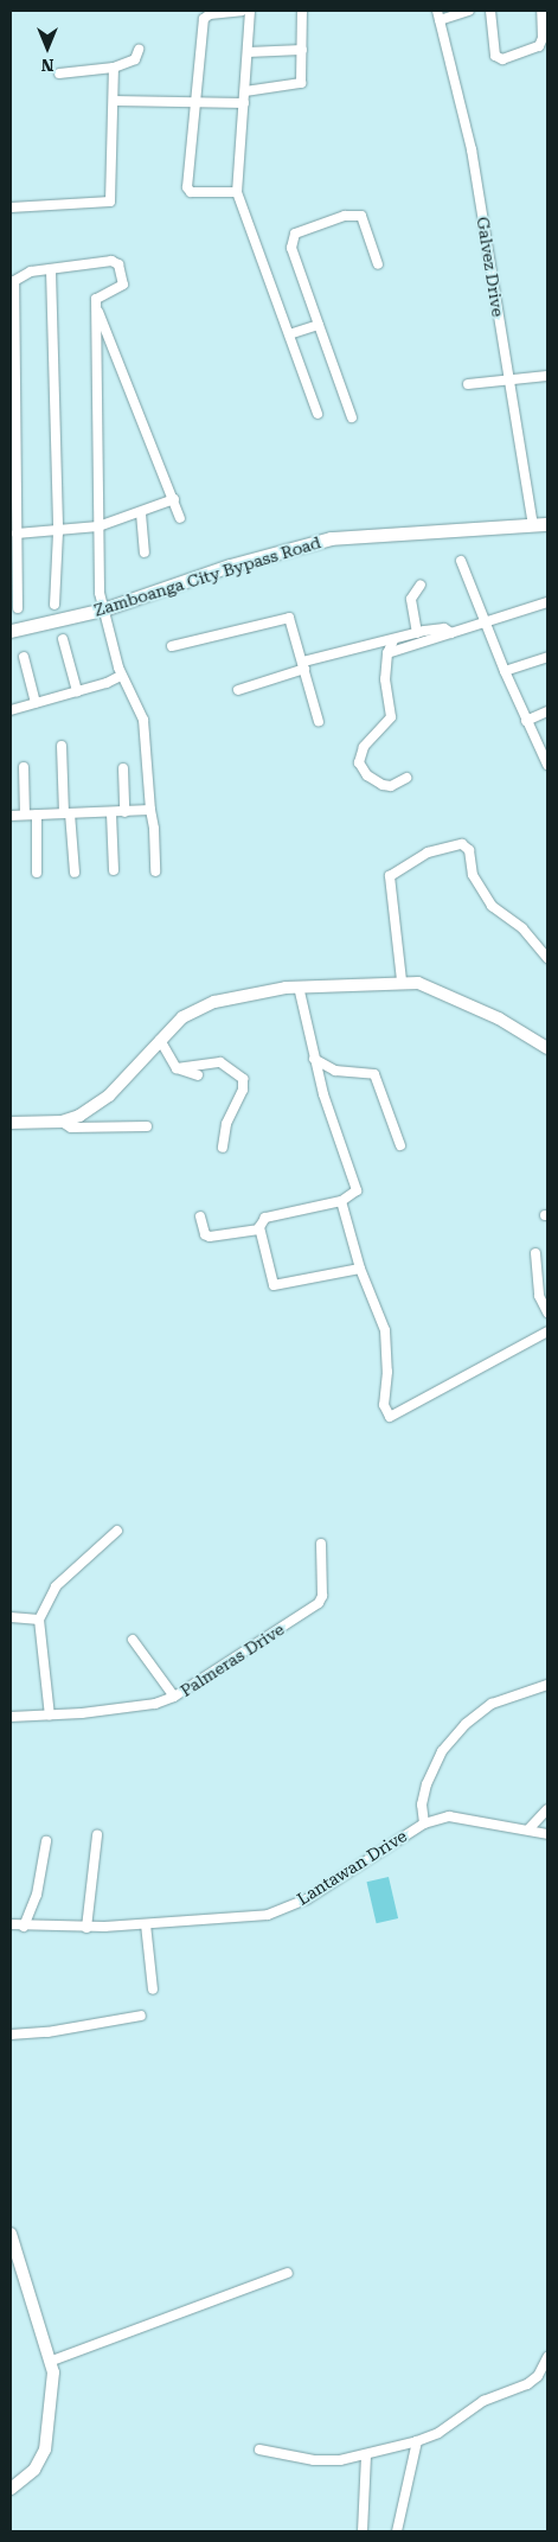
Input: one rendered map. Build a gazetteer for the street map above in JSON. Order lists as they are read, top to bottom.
{
  "streets": {
    "main road": ["Zamboanga City Bypass Road"],
    "street": ["Galvez Drive", "Palmeras Drive", "Lantawan Drive"]
  },
  "crossings": [
    ["Galvez Drive", "Zamboanga City Bypass Road"]
  ],
  "north": "bottom"
}
